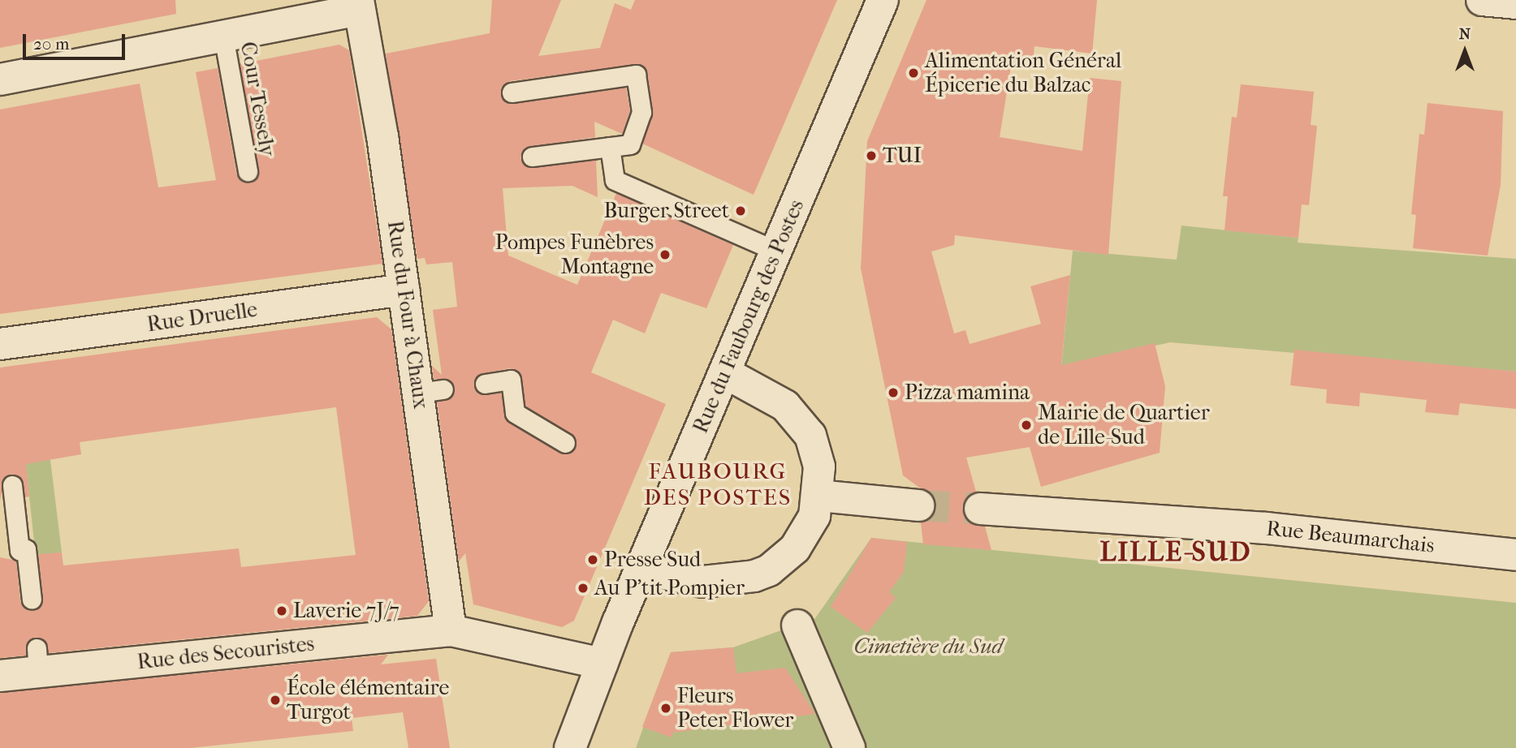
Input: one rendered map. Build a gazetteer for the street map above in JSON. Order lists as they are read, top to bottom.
{
  "streets": {
    "street": [
      "Rue du Four à Chaux",
      "Rue du Faubourg des Postes",
      "Rue Druelle",
      "Rue Beaumarchais",
      "Rue des Secouristes"
    ],
    "lane": ["Cour Tessely"]
  },
  "crossings": [
    ["Rue du Four à Chaux", "Rue Druelle"],
    ["Rue du Four à Chaux", "Rue des Secouristes"]
  ],
  "districts": ["FAUBOURG DES POSTES", "LILLE-SUD"],
  "parks": ["Cimetière du Sud"],
  "places": [
    "Alimentation Général Épicerie du Balzac",
    "TUI",
    "Burger Street",
    "Pompes Funèbres Montagne",
    "Pizza mamina",
    "Mairie de Quartier de Lille-Sud",
    "Presse Sud",
    "Au P'tit Pompier",
    "Laverie 7J/7",
    "École élémentaire Turgot",
    "Fleurs Peter Flower"
  ],
  "scale_bar": "20 m",
  "north": "top"
}
